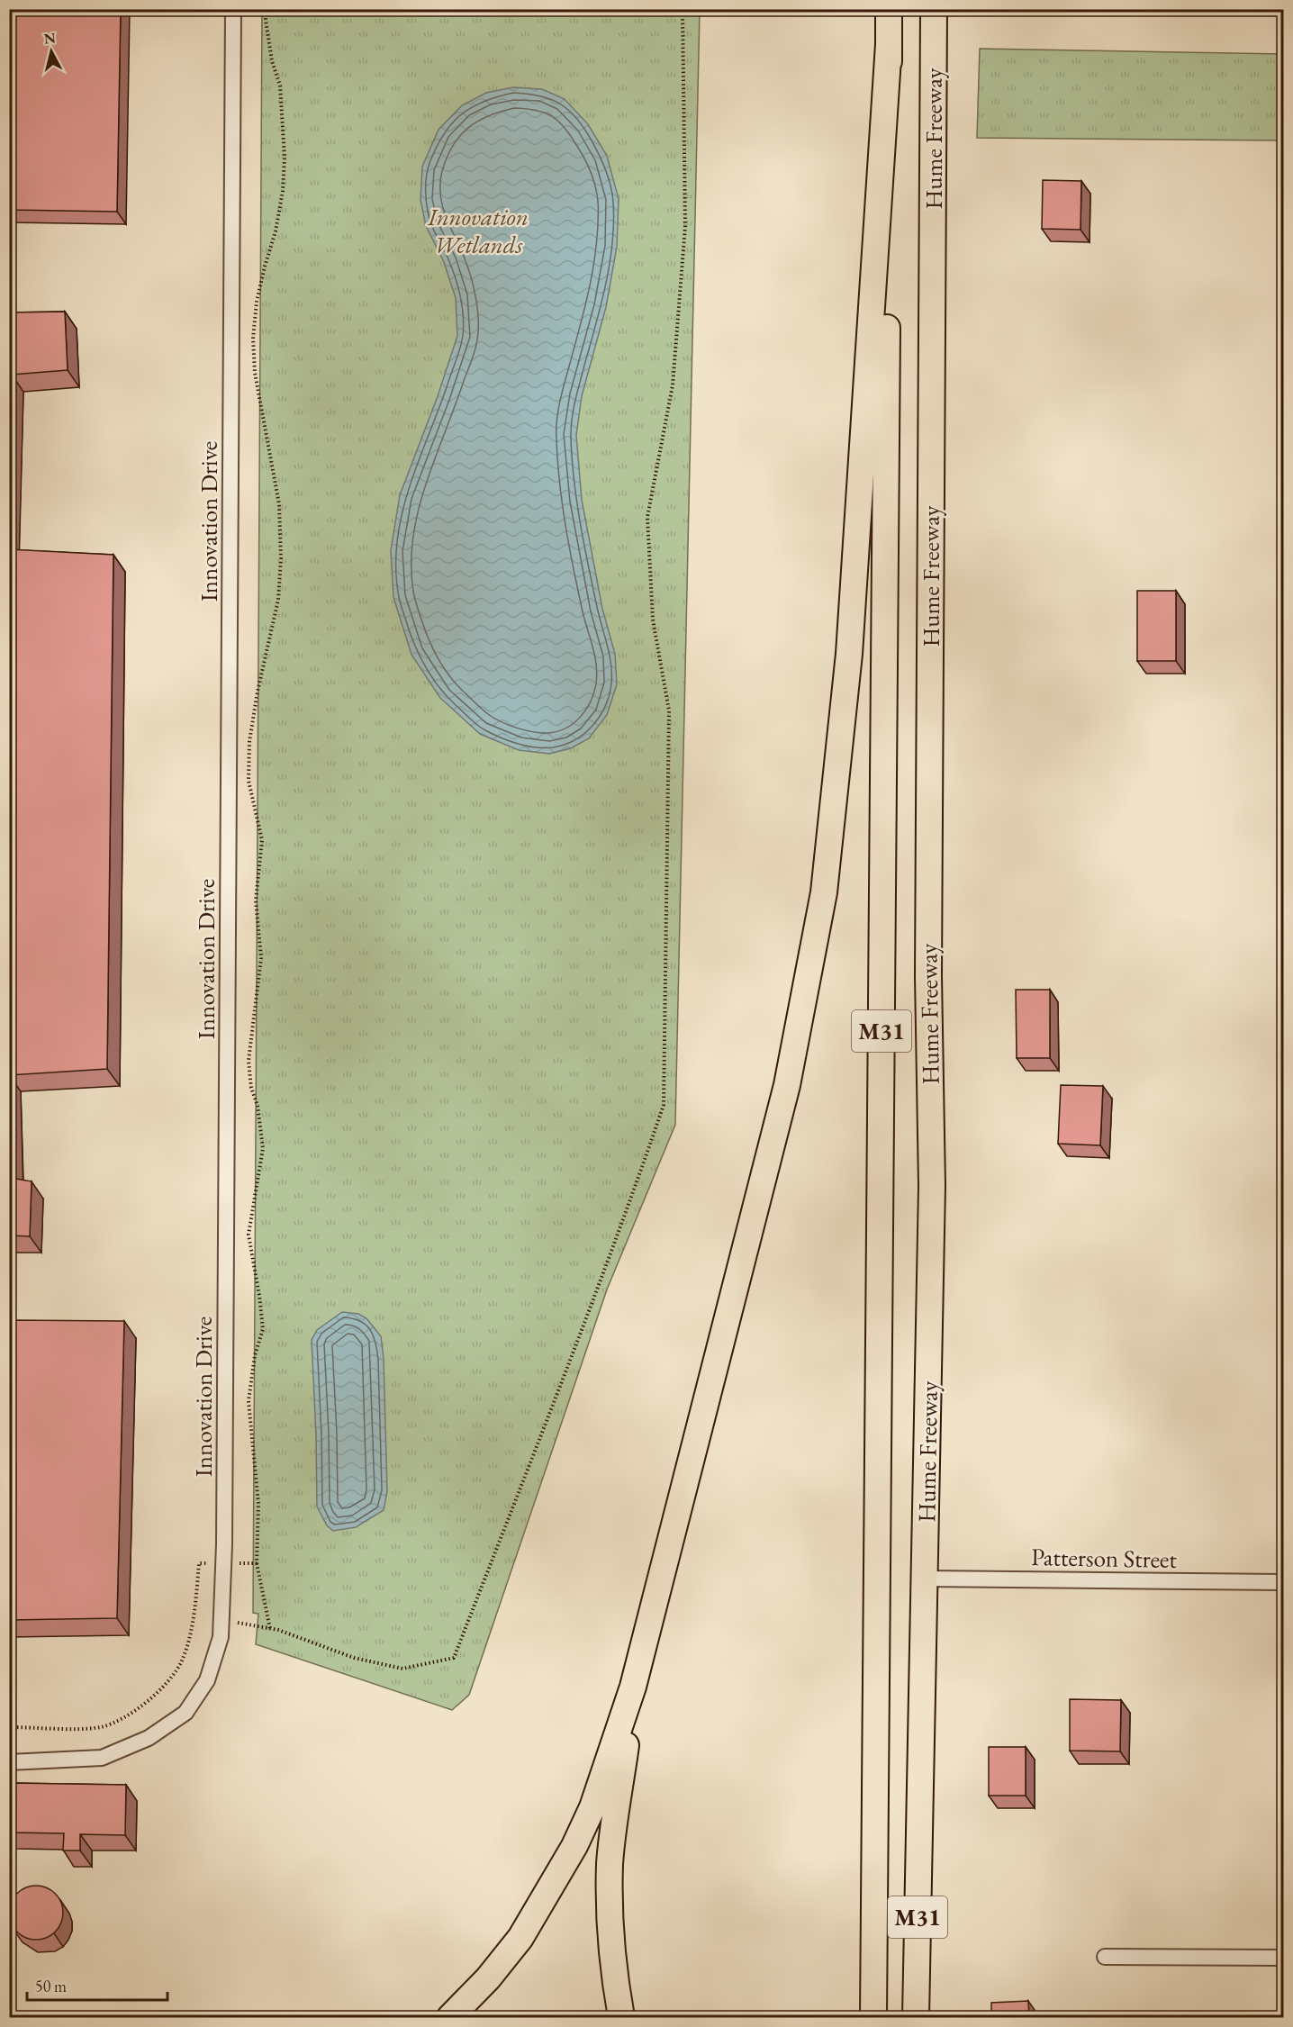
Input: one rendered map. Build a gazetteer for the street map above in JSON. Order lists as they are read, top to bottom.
{
  "streets": {
    "highway": ["Hume Freeway", "M31"],
    "street": ["Innovation Drive", "Patterson Street"]
  },
  "crossings": [
    ["Hume Freeway", "Patterson Street"]
  ],
  "parks": ["Innovation Wetlands"],
  "scale_bar": "50 m",
  "north": "top"
}
